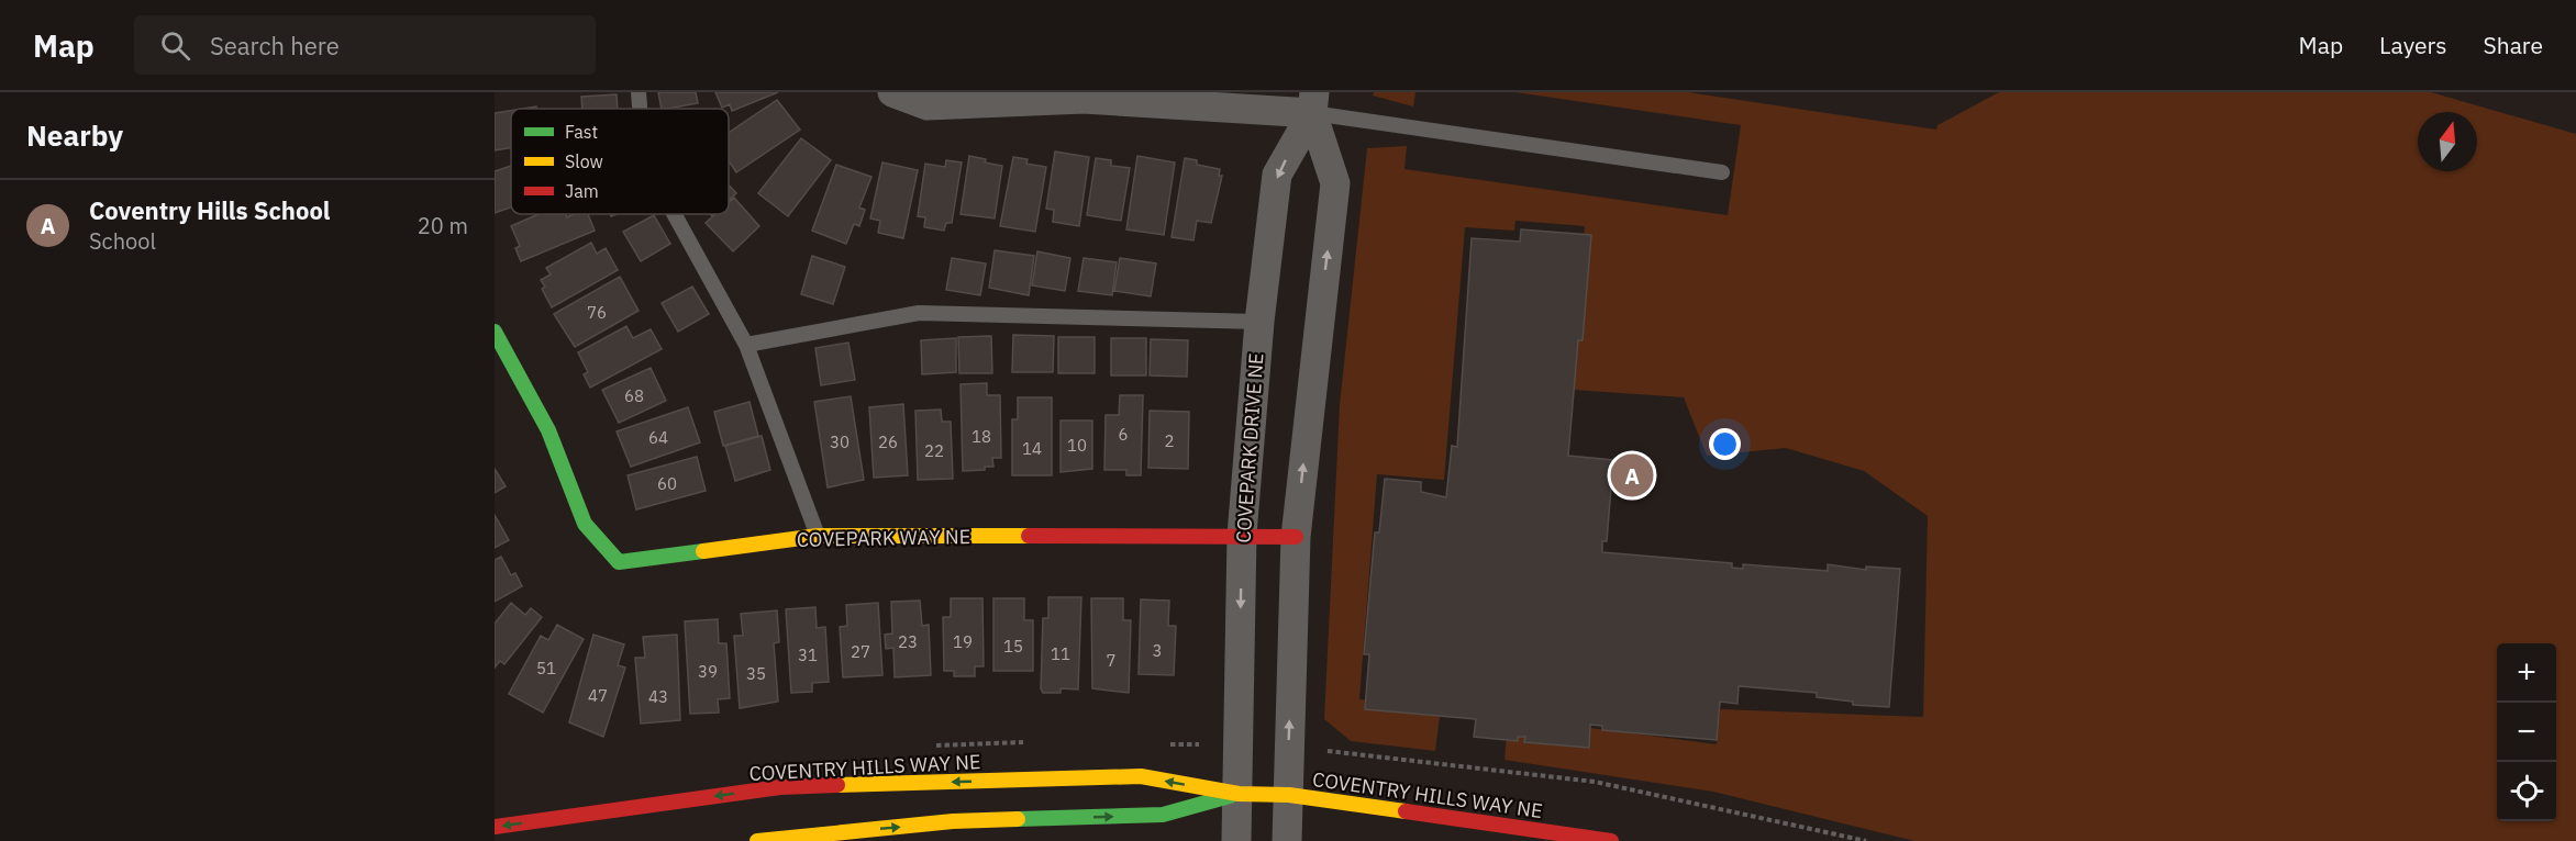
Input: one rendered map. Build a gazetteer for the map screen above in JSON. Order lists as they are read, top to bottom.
{
  "streets": {
    "street": ["COVEPARK DRIVE NE", "COVEPARK WAY NE", "COVENTRY HILLS WAY NE"]
  },
  "crossings": [
    ["COVEPARK DRIVE NE", "COVEPARK WAY NE"],
    ["COVEPARK DRIVE NE", "COVENTRY HILLS WAY NE"]
  ],
  "house_numbers": [
    "76",
    "68",
    "6",
    "18",
    "64",
    "2",
    "30",
    "26",
    "10",
    "14",
    "22",
    "60",
    "23",
    "19",
    "15",
    "3",
    "27",
    "11",
    "31",
    "7",
    "51",
    "39",
    "35",
    "47",
    "43"
  ],
  "legend": ["Fast", "Slow", "Jam"],
  "north": "top",
  "page": {
    "header": "Map",
    "search": "Search here",
    "nav": ["Map", "Layers", "Share"],
    "heading": "Nearby",
    "list": [
      {
        "mark": "A",
        "name": "Coventry Hills School",
        "note": "School",
        "value": "20 m"
      }
    ],
    "pins": "A",
    "map_buttons": ["+", "−"]
  }
}
